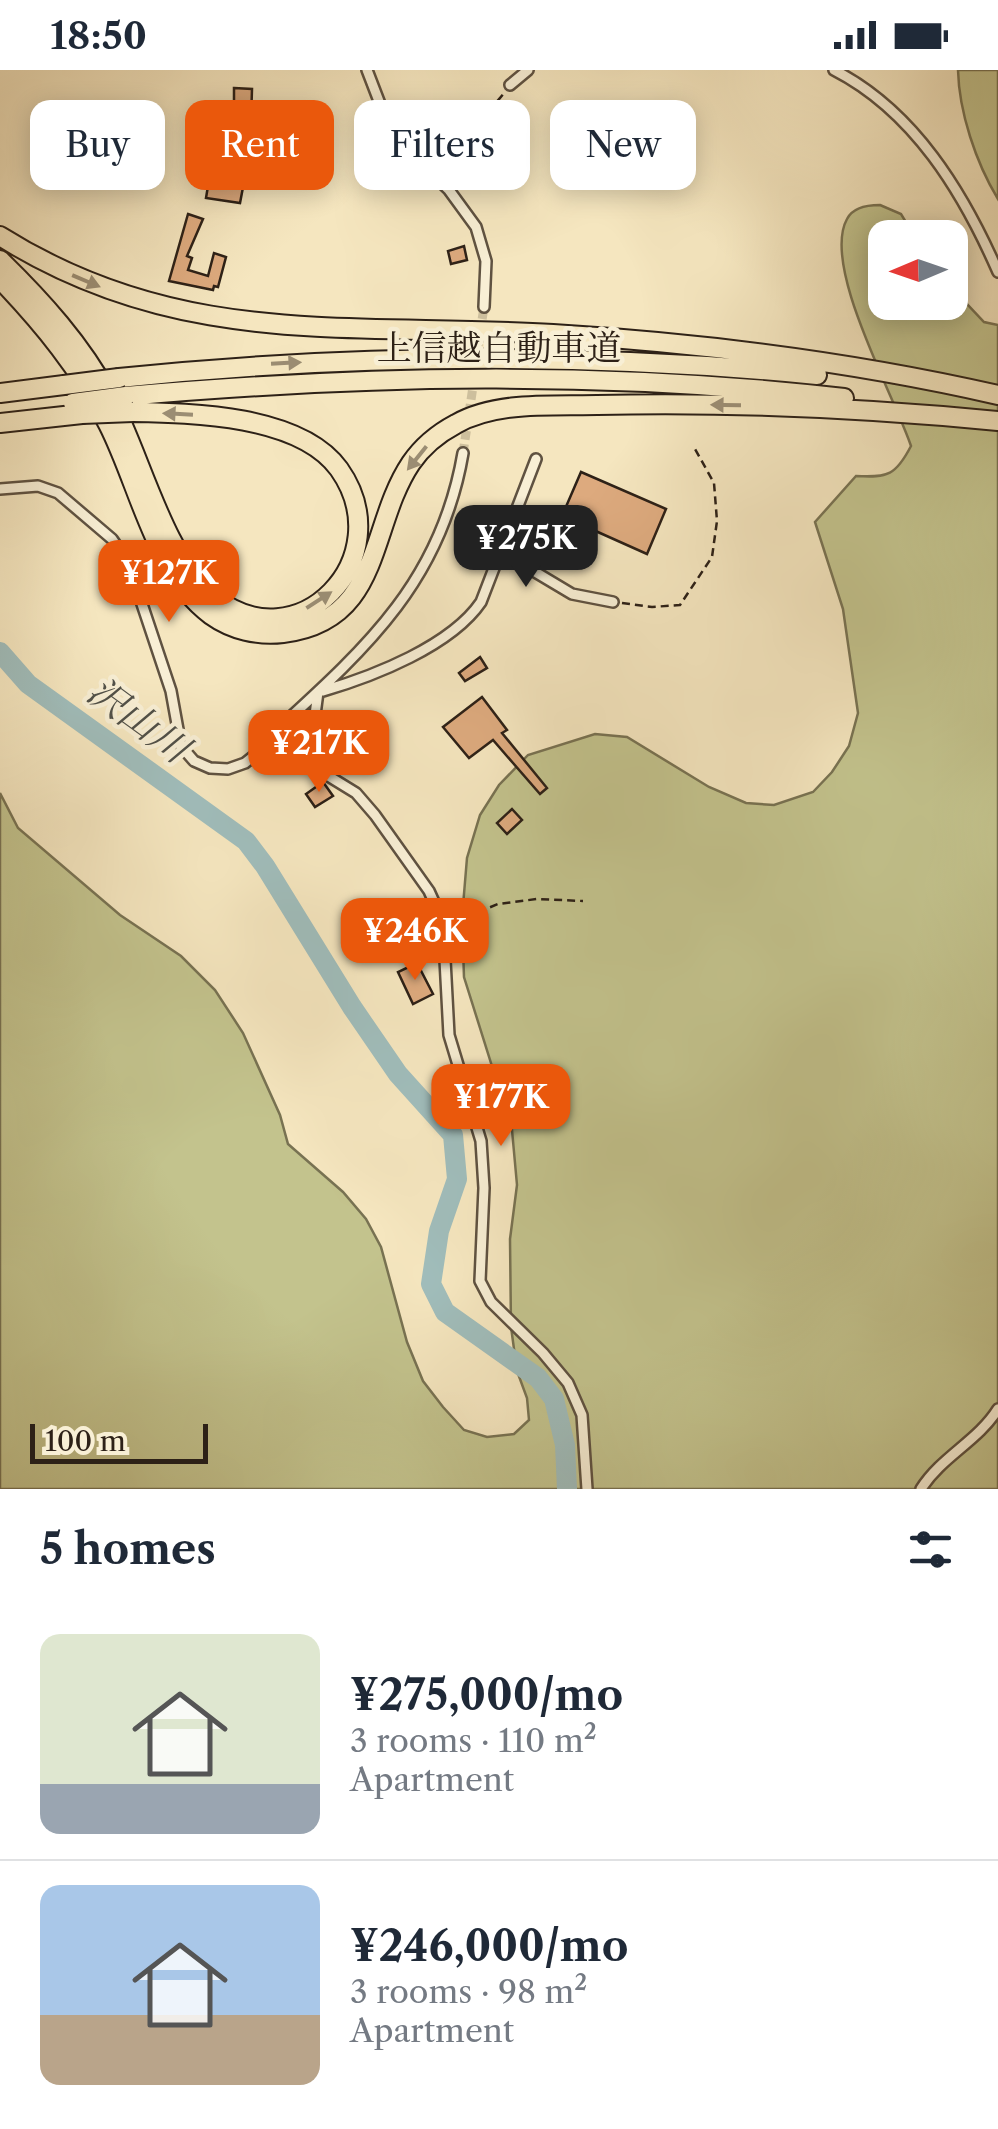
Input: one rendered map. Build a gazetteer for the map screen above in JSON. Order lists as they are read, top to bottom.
{
  "streets": {
    "highway": ["上信越自動車道"]
  },
  "water": ["沢山川"],
  "scale_bar": "100 m",
  "north": "left",
  "page": {
    "status": "18:50",
    "chip": [
      "Buy",
      "Rent",
      "Filters",
      "New"
    ],
    "price": [
      "¥275K",
      "¥127K",
      "¥217K",
      "¥246K",
      "¥177K"
    ],
    "scale": "100 m",
    "heading": "5 homes",
    "list": [
      {
        "name": "¥275,000/mo",
        "note": "3 rooms · 110 m² · Apartment"
      },
      {
        "name": "¥246,000/mo",
        "note": "3 rooms · 98 m² · Apartment"
      }
    ]
  }
}
